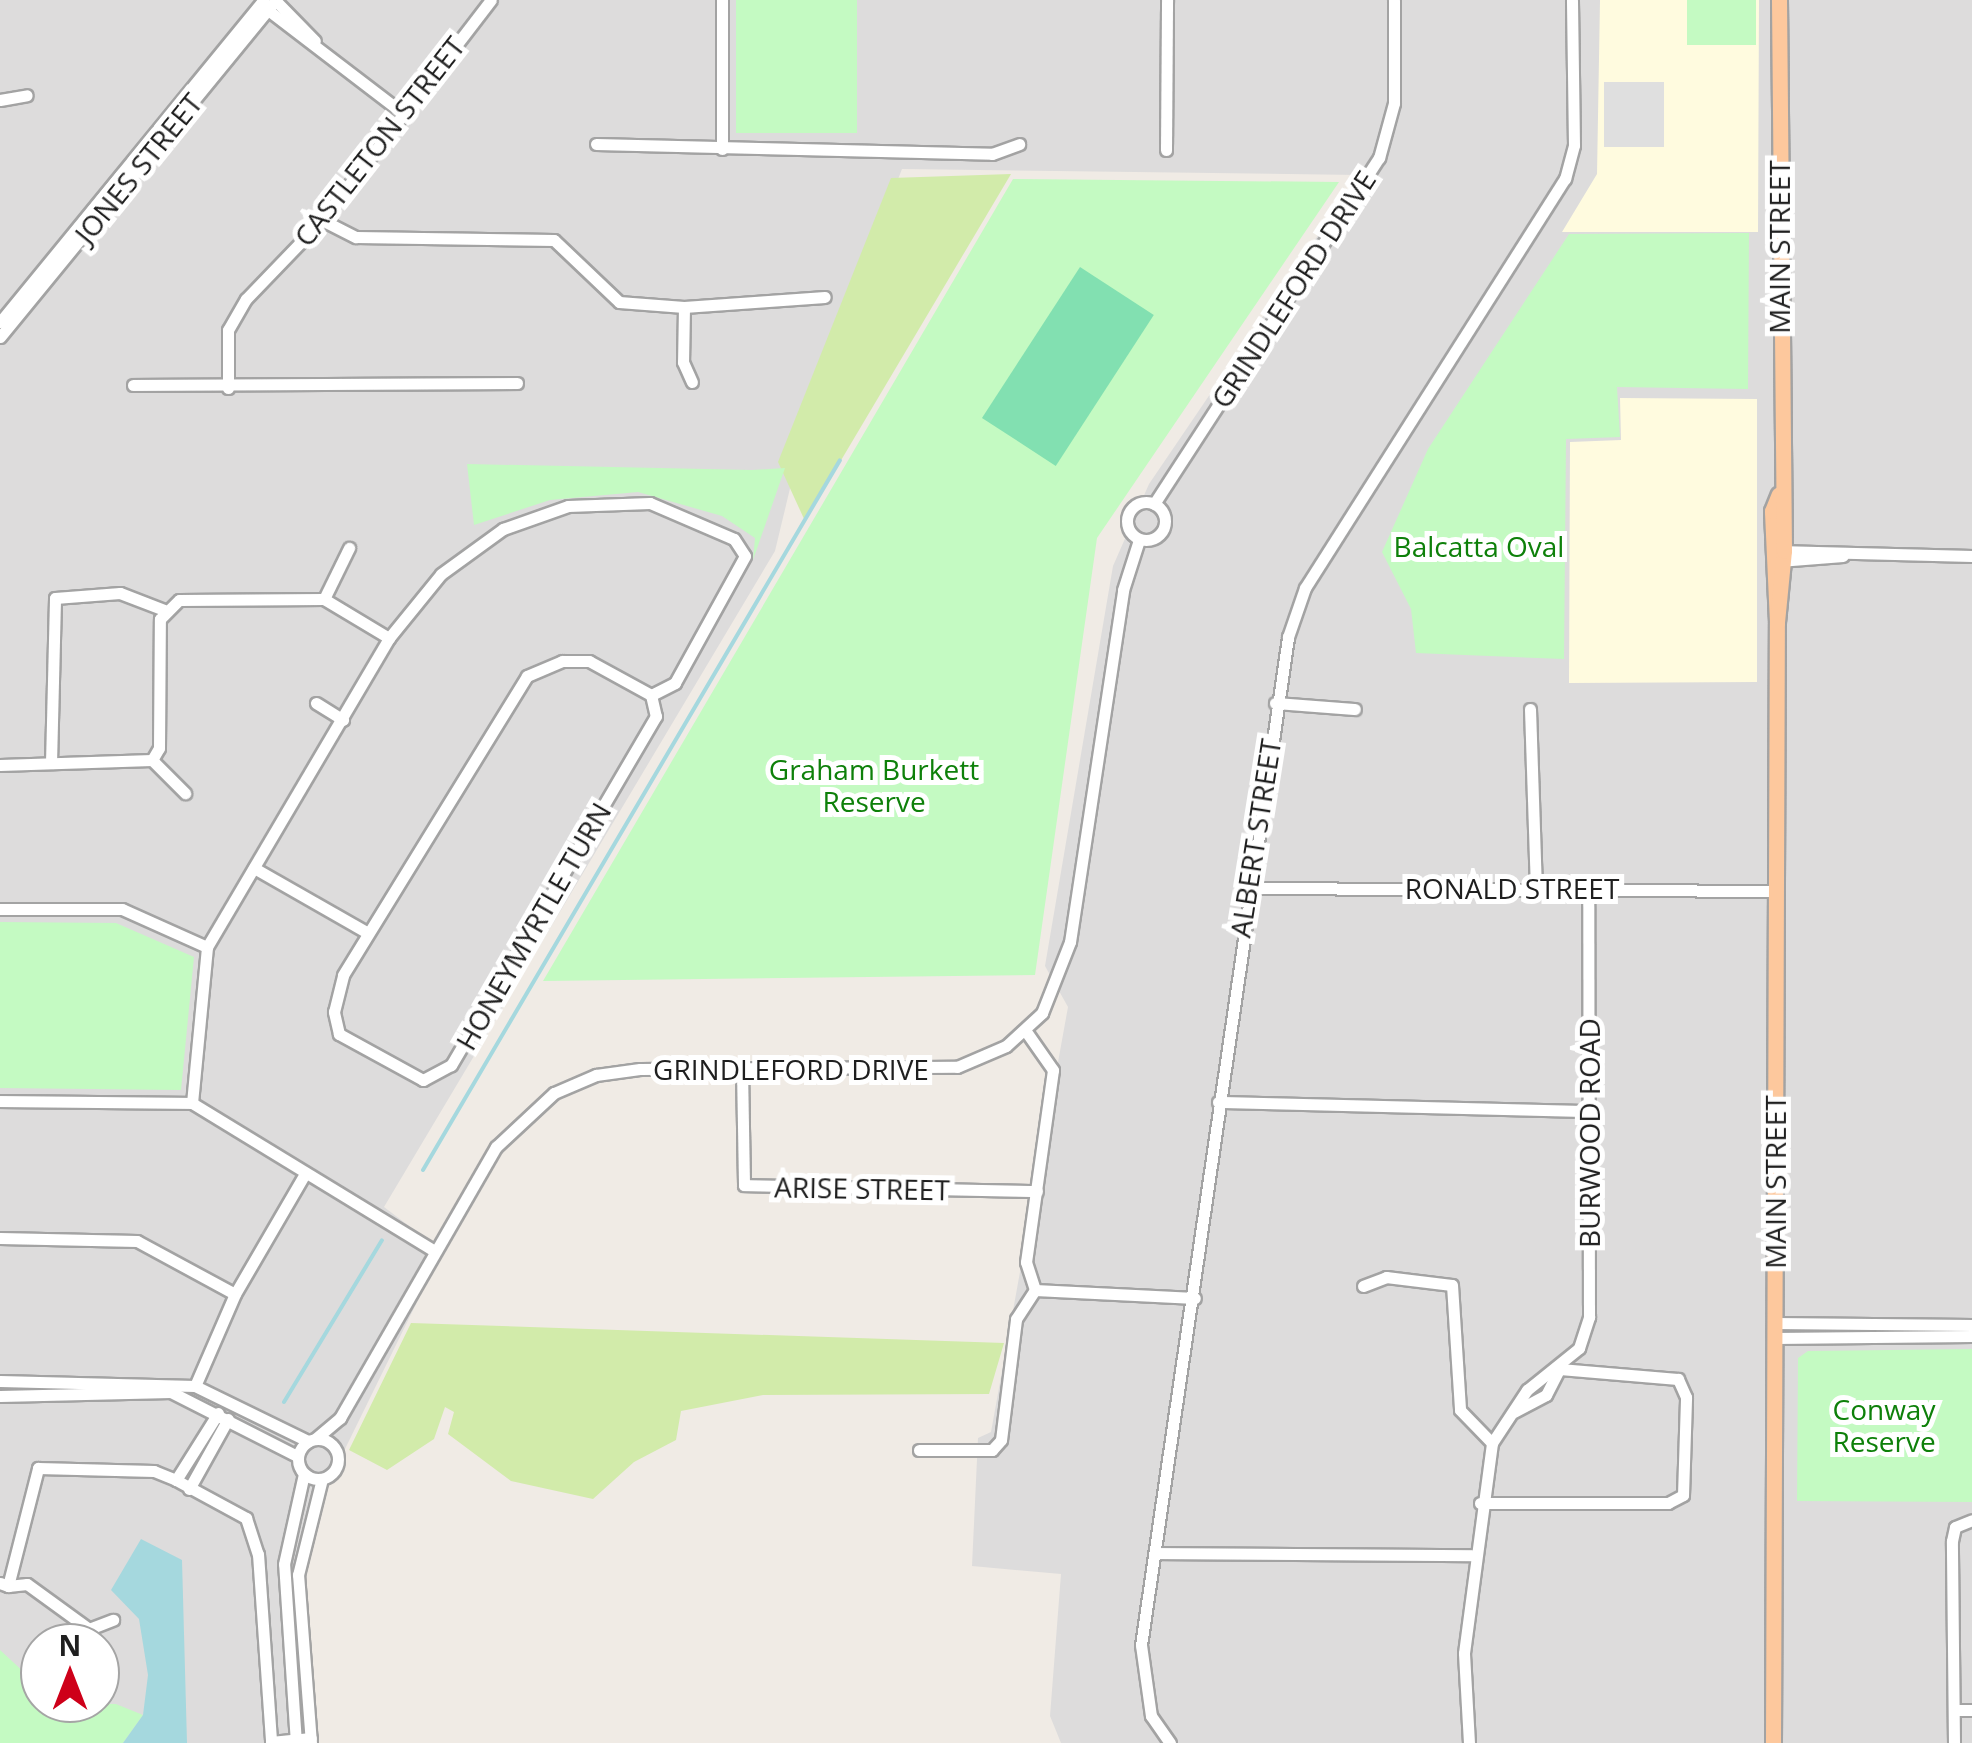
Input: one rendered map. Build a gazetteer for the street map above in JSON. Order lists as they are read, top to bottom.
{
  "streets": {
    "main road": ["MAIN STREET"],
    "street": [
      "CASTLETON STREET",
      "JONES STREET",
      "GRINDLEFORD DRIVE",
      "ALBERT STREET",
      "RONALD STREET",
      "HONEYMYRTLE TURN",
      "BURWOOD ROAD",
      "ARISE STREET"
    ]
  },
  "crossings": [
    ["MAIN STREET", "RONALD STREET"],
    ["GRINDLEFORD DRIVE", "ARISE STREET"],
    ["ALBERT STREET", "RONALD STREET"],
    ["RONALD STREET", "BURWOOD ROAD"]
  ],
  "parks": ["Balcatta Oval", "Graham Burkett Reserve", "Conway Reserve"],
  "north": "top"
}
